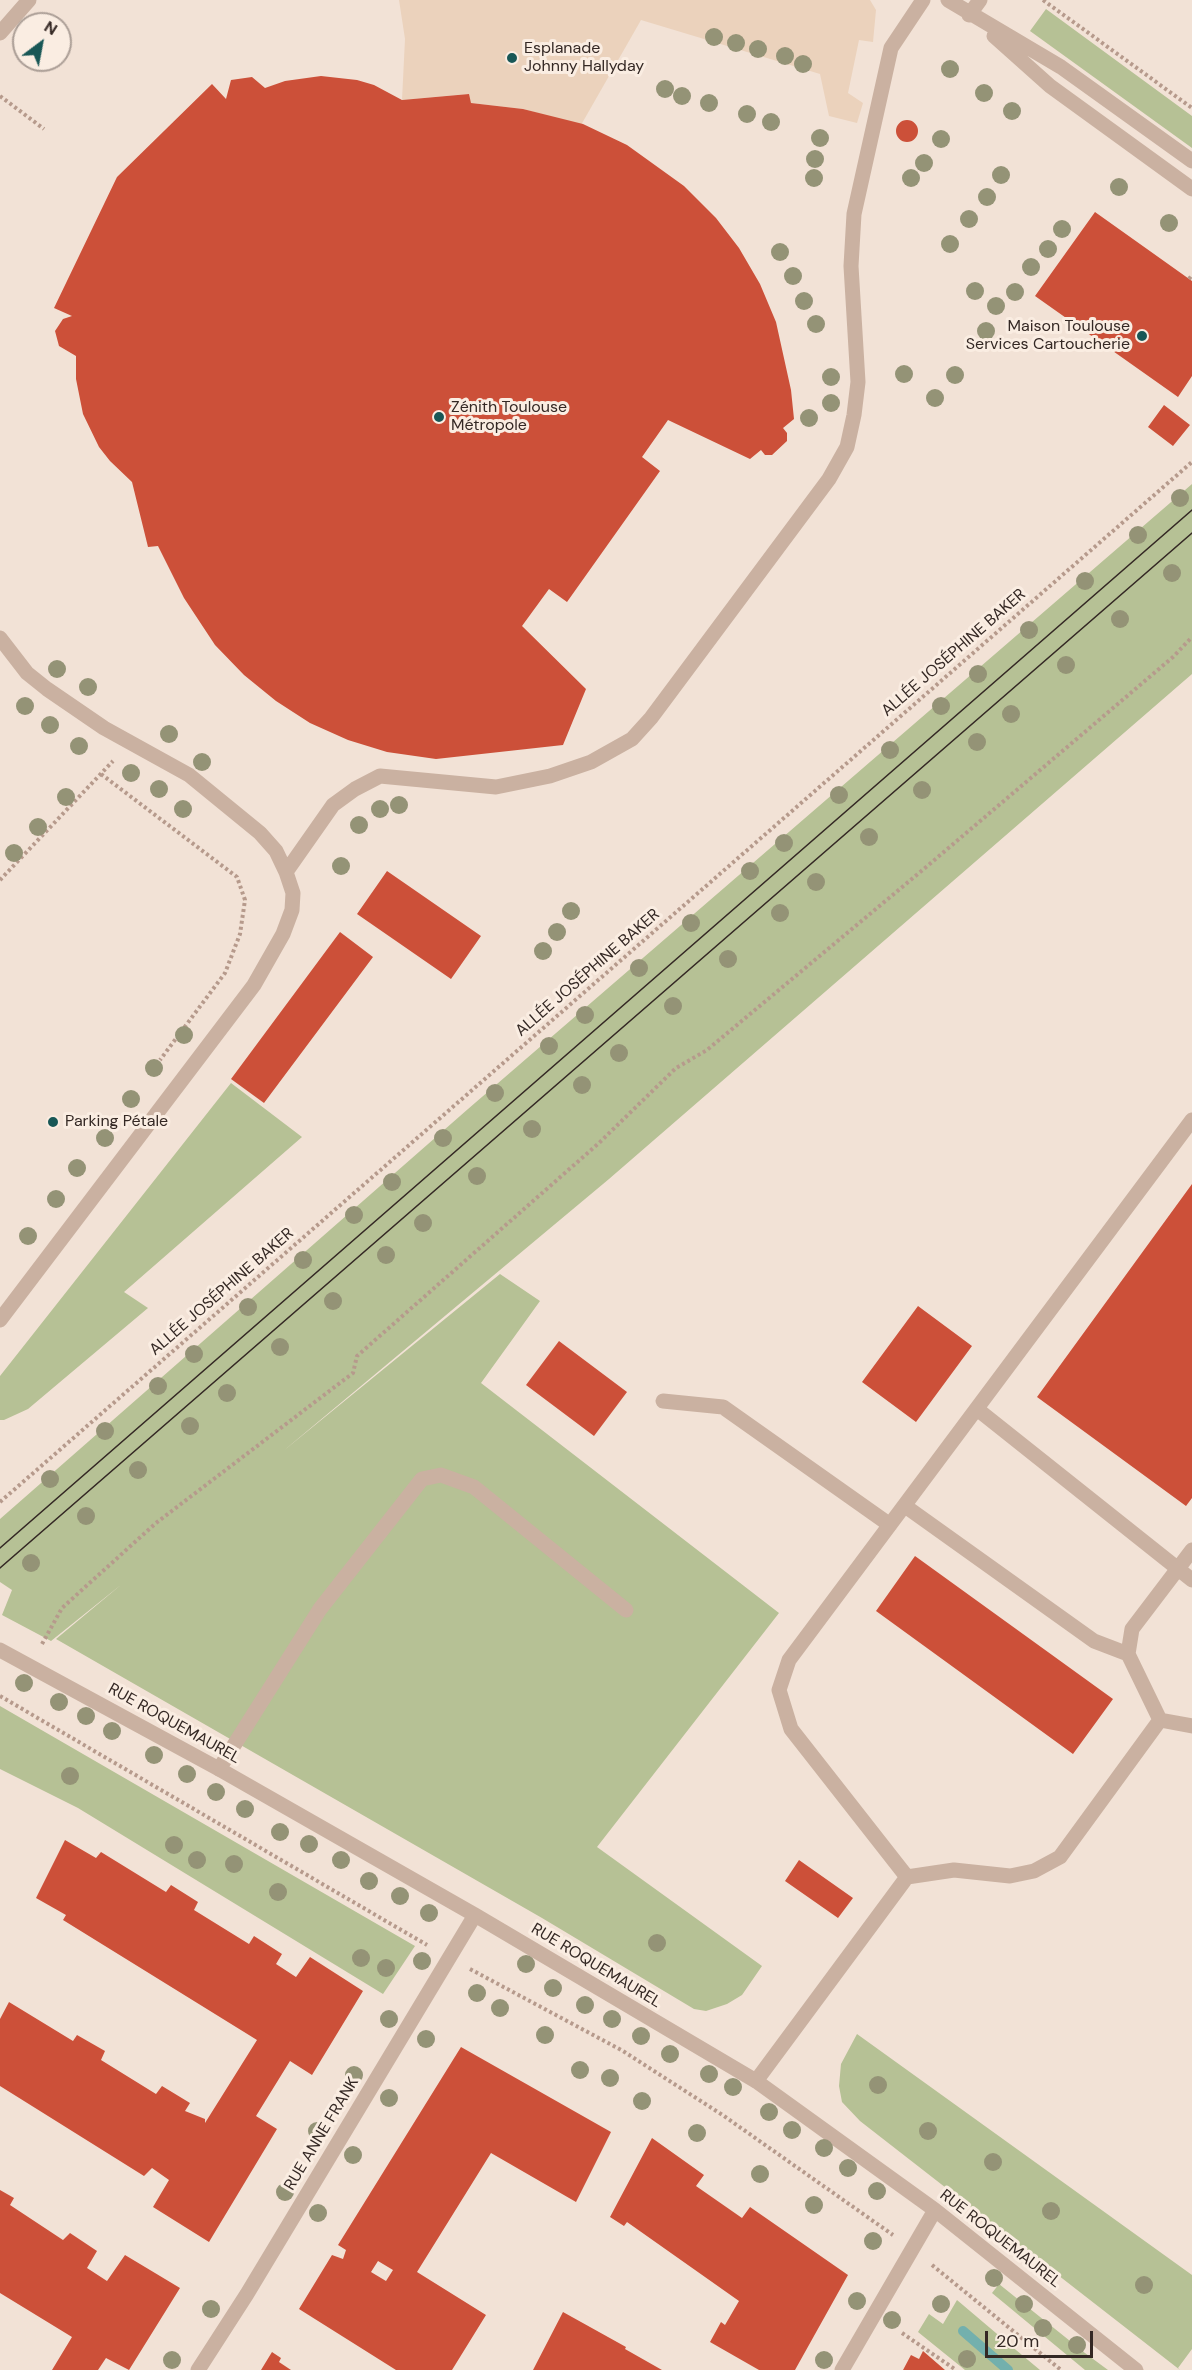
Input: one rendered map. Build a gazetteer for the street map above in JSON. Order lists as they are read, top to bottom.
{
  "streets": {
    "street": ["RUE ROQUEMAUREL", "RUE ANNE FRANK"],
    "path": ["ALLÉE JOSÉPHINE BAKER"]
  },
  "crossings": [
    ["RUE ROQUEMAUREL", "RUE ANNE FRANK"]
  ],
  "places": [
    "Esplanade Johnny Hallyday",
    "Maison Toulouse Services Cartoucherie",
    "Zénith Toulouse Métropole",
    "Parking Pétale"
  ],
  "scale_bar": "20 m",
  "north": "top right"
}
